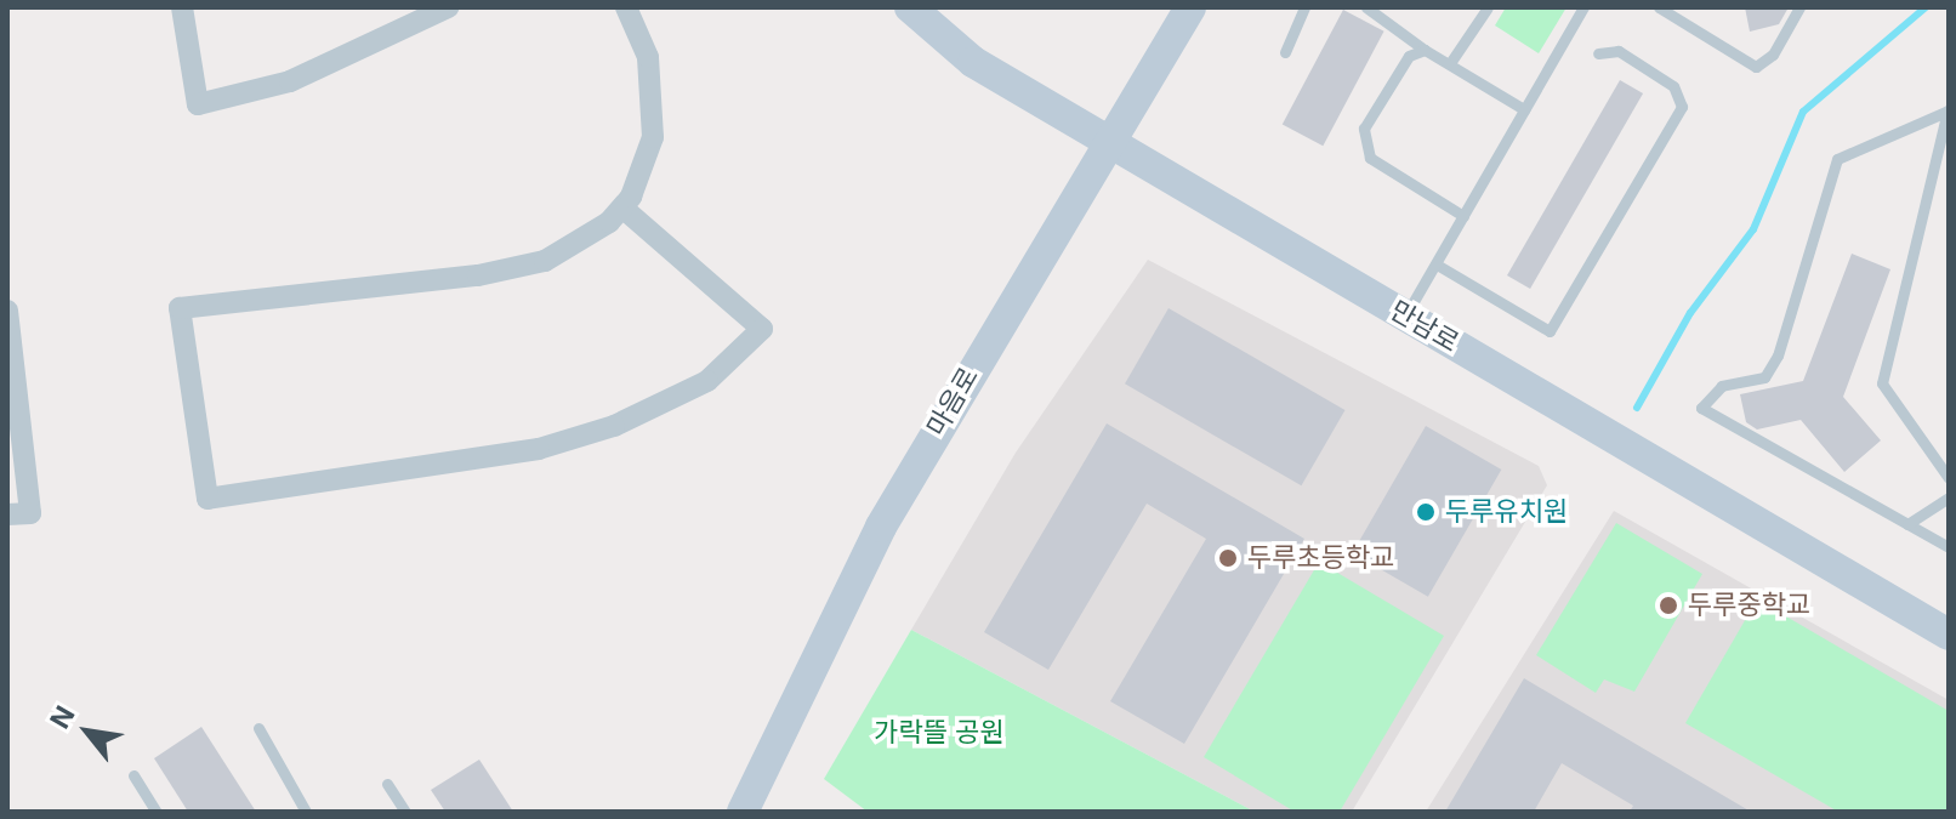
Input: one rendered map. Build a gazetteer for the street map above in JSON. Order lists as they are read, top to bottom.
{
  "streets": {
    "street": ["만남로", "마음로"]
  },
  "crossings": [
    ["만남로", "마음로"]
  ],
  "parks": ["가락뜰 공원"],
  "places": ["두루유치원", "두루초등학교", "두루중학교"],
  "north": "top left"
}
